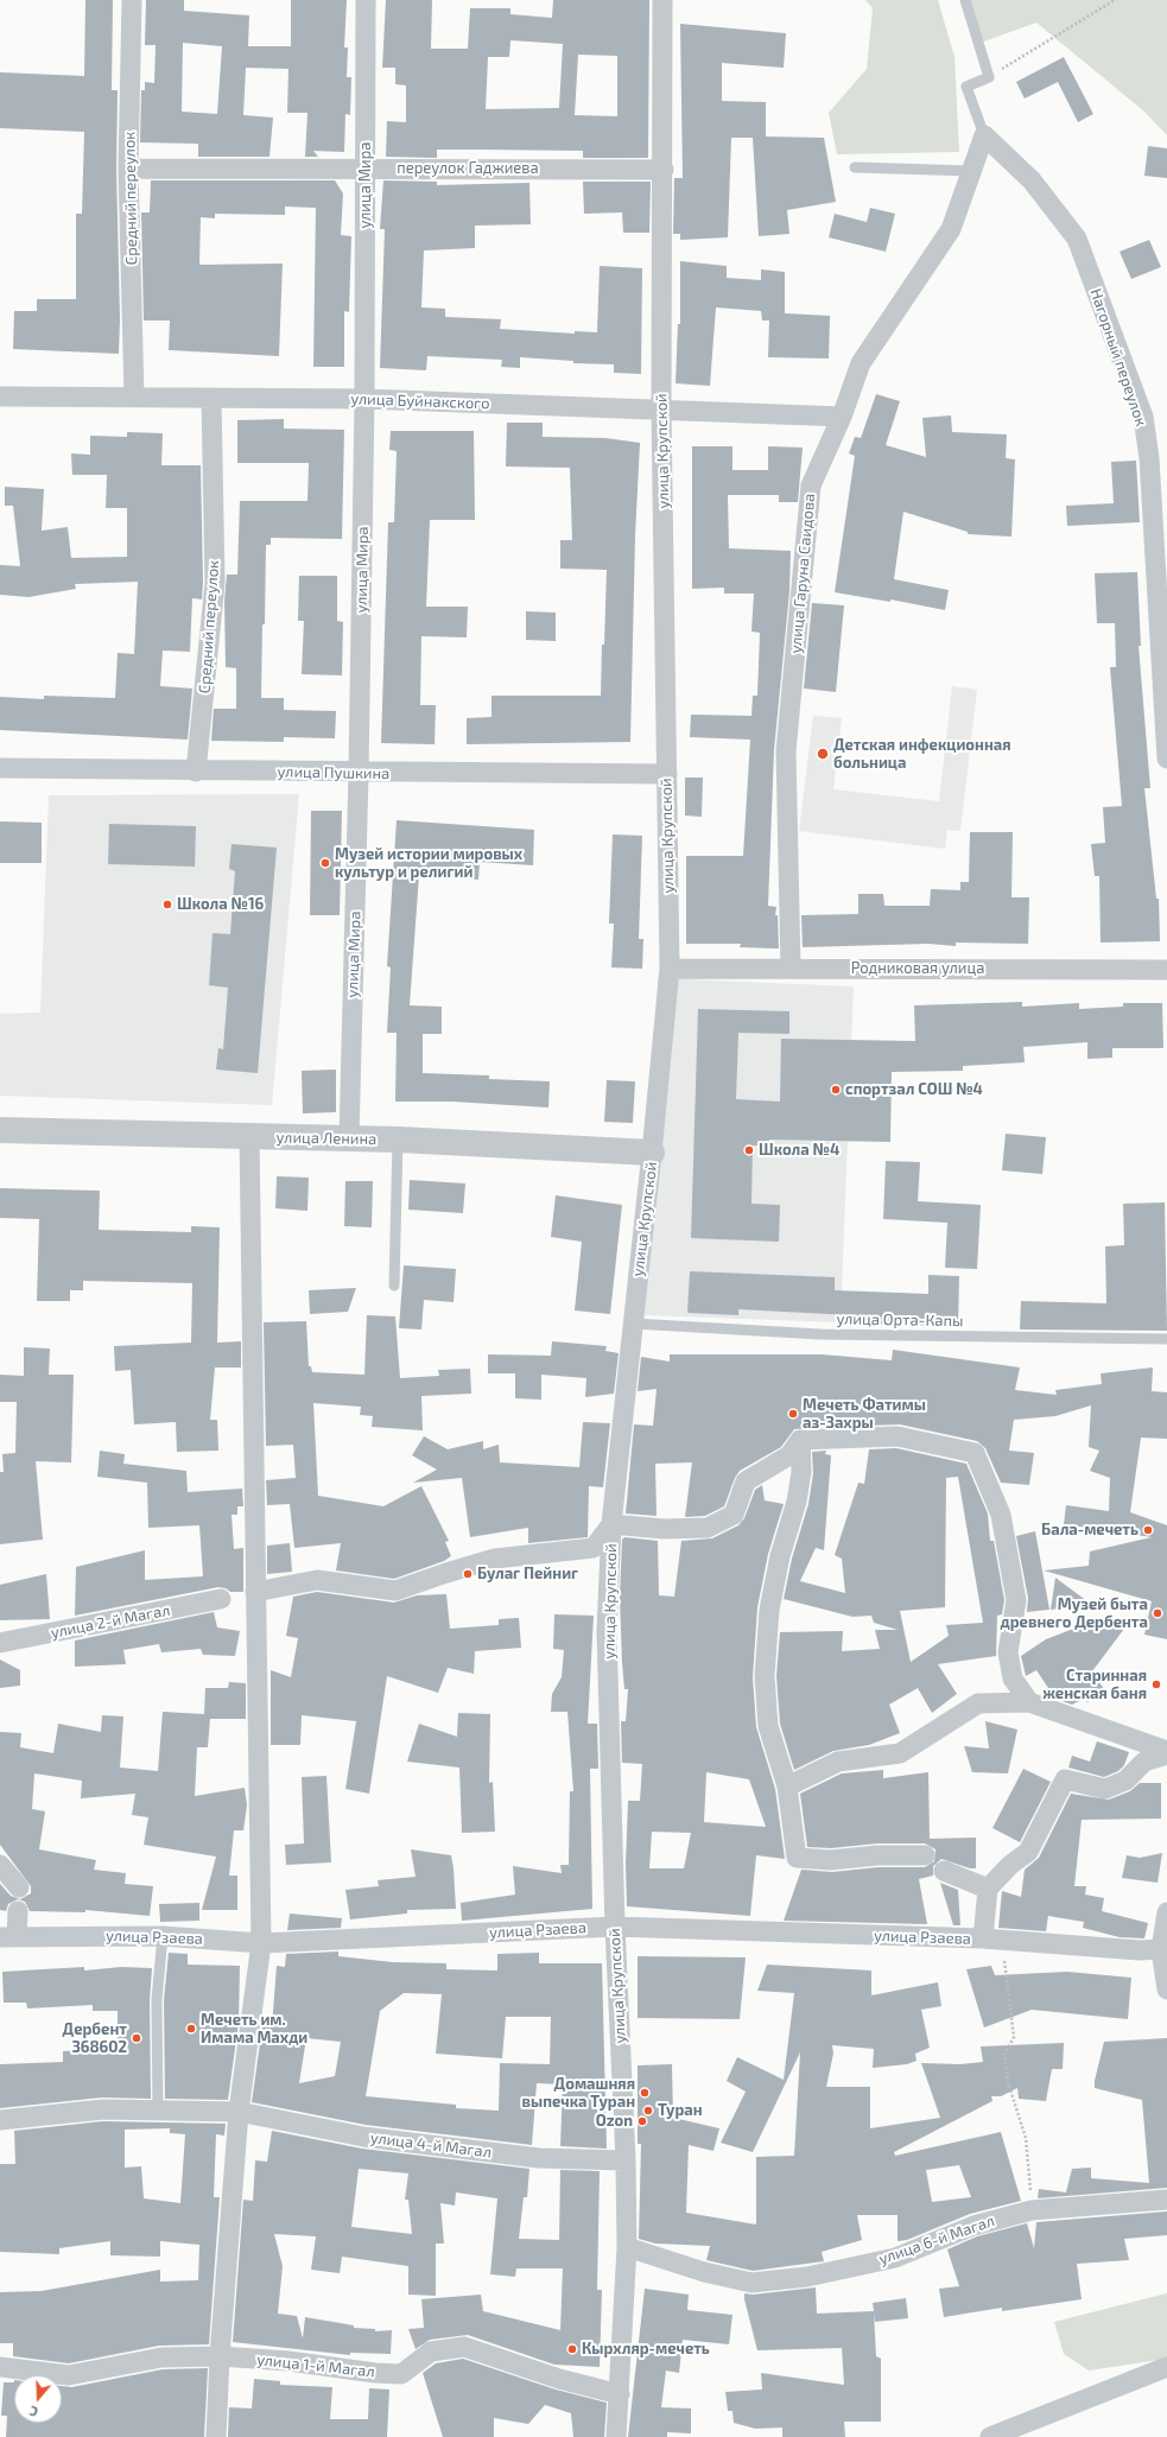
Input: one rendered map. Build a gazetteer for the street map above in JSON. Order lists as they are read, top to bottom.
{
  "streets": {
    "street": [
      "переулок Гаджиева",
      "улица Мира",
      "Средний переулок",
      "Нагорный переулок",
      "улица Буйнакского",
      "улица Крупской",
      "улица Гаруна Саидова",
      "улица Пушкина",
      "Родниковая улица",
      "улица Ленина",
      "улица 2-й Магал",
      "улица Рзаева",
      "улица 4-й Магал",
      "улица 6-й Магал",
      "улица 1-й Магал"
    ],
    "lane": ["улица Орта-Капы"]
  },
  "crossings": [
    ["переулок Гаджиева", "улица Мира"],
    ["переулок Гаджиева", "Средний переулок"],
    ["переулок Гаджиева", "улица Крупской"],
    ["улица Мира", "улица Буйнакского"],
    ["улица Мира", "улица Пушкина"],
    ["улица Мира", "улица Ленина"],
    ["Средний переулок", "улица Буйнакского"],
    ["Средний переулок", "улица Пушкина"],
    ["Нагорный переулок", "улица Гаруна Саидова"],
    ["улица Буйнакского", "улица Крупской"],
    ["улица Буйнакского", "улица Гаруна Саидова"],
    ["улица Крупской", "улица Пушкина"],
    ["улица Крупской", "Родниковая улица"],
    ["улица Крупской", "улица Ленина"],
    ["улица Крупской", "улица Орта-Капы"],
    ["улица Крупской", "улица Рзаева"],
    ["улица Крупской", "улица 4-й Магал"],
    ["улица Крупской", "улица 6-й Магал"],
    ["улица Крупской", "улица 1-й Магал"],
    ["улица Гаруна Саидова", "Родниковая улица"]
  ],
  "places": [
    "Детская инфекционная больница",
    "Музей истории мировых культур и религий",
    "Школа №16",
    "спортзал СОШ №4",
    "Школа №4",
    "Мечеть Фатимы аз-Захры",
    "Бала-мечеть",
    "Булаг Пейниг",
    "Музей быта древнего Дербента",
    "Старинная женская баня",
    "Мечеть им. Имама Махди",
    "Дербент 368602",
    "Домашняя выпечка Туран",
    "Туран",
    "Ozon",
    "Кырхляр-мечеть"
  ],
  "north": "bottom"
}
